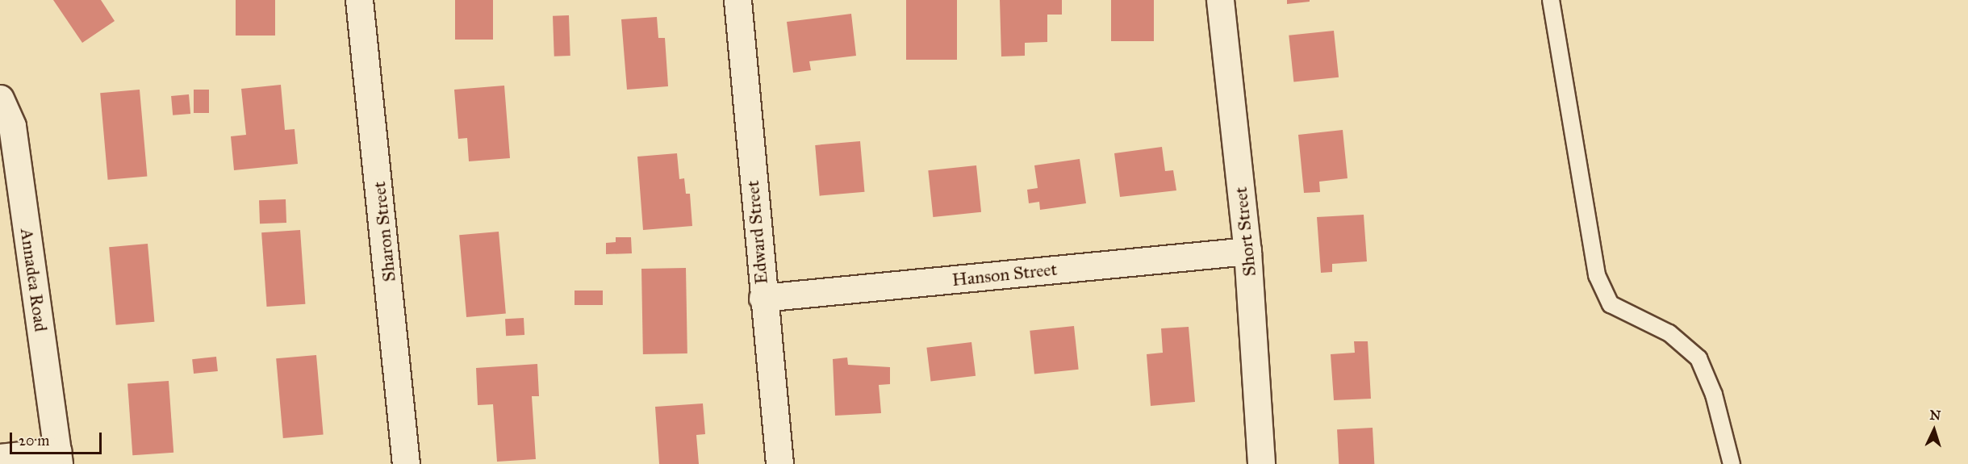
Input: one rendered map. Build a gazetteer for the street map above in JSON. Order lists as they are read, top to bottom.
{
  "streets": {
    "street": [
      "Sharon Street",
      "Short Street",
      "Edward Street",
      "Hanson Street",
      "Annadea Road"
    ]
  },
  "crossings": [
    ["Short Street", "Hanson Street"],
    ["Edward Street", "Hanson Street"]
  ],
  "scale_bar": "20 m",
  "north": "top"
}
